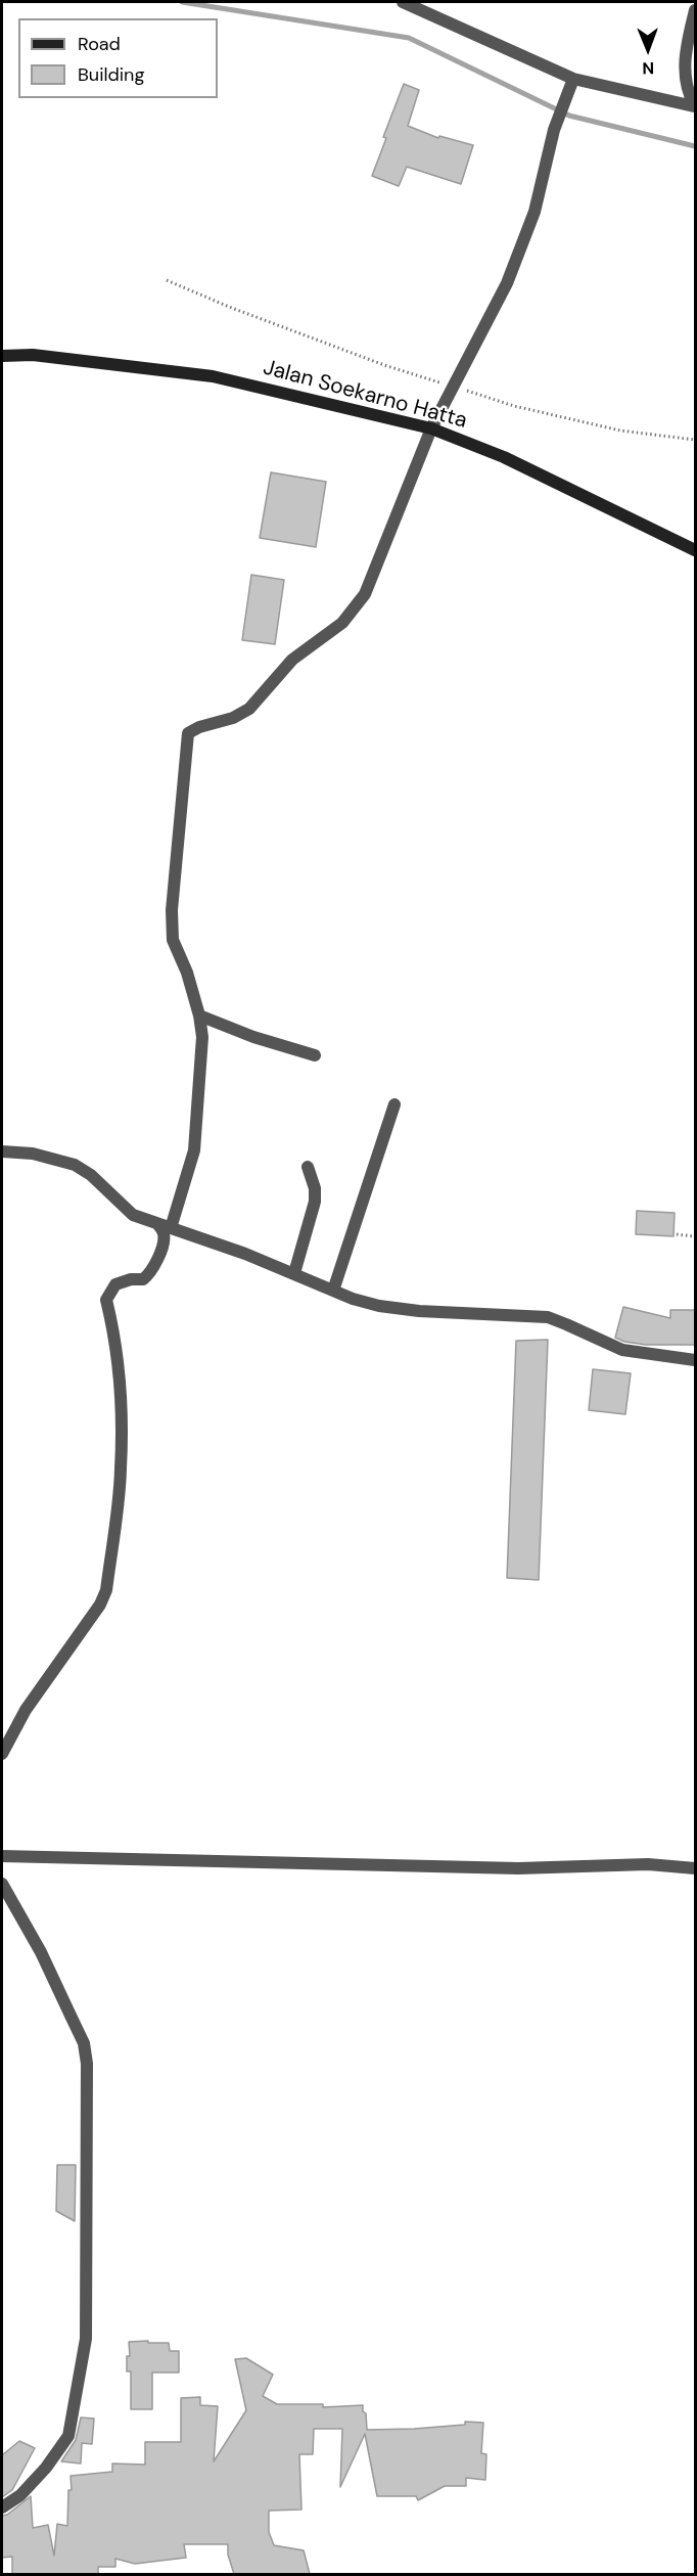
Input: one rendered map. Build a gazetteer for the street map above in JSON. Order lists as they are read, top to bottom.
{
  "streets": {
    "street": ["Jalan Soekarno Hatta"]
  },
  "legend": ["Road", "Building"],
  "north": "bottom"
}
